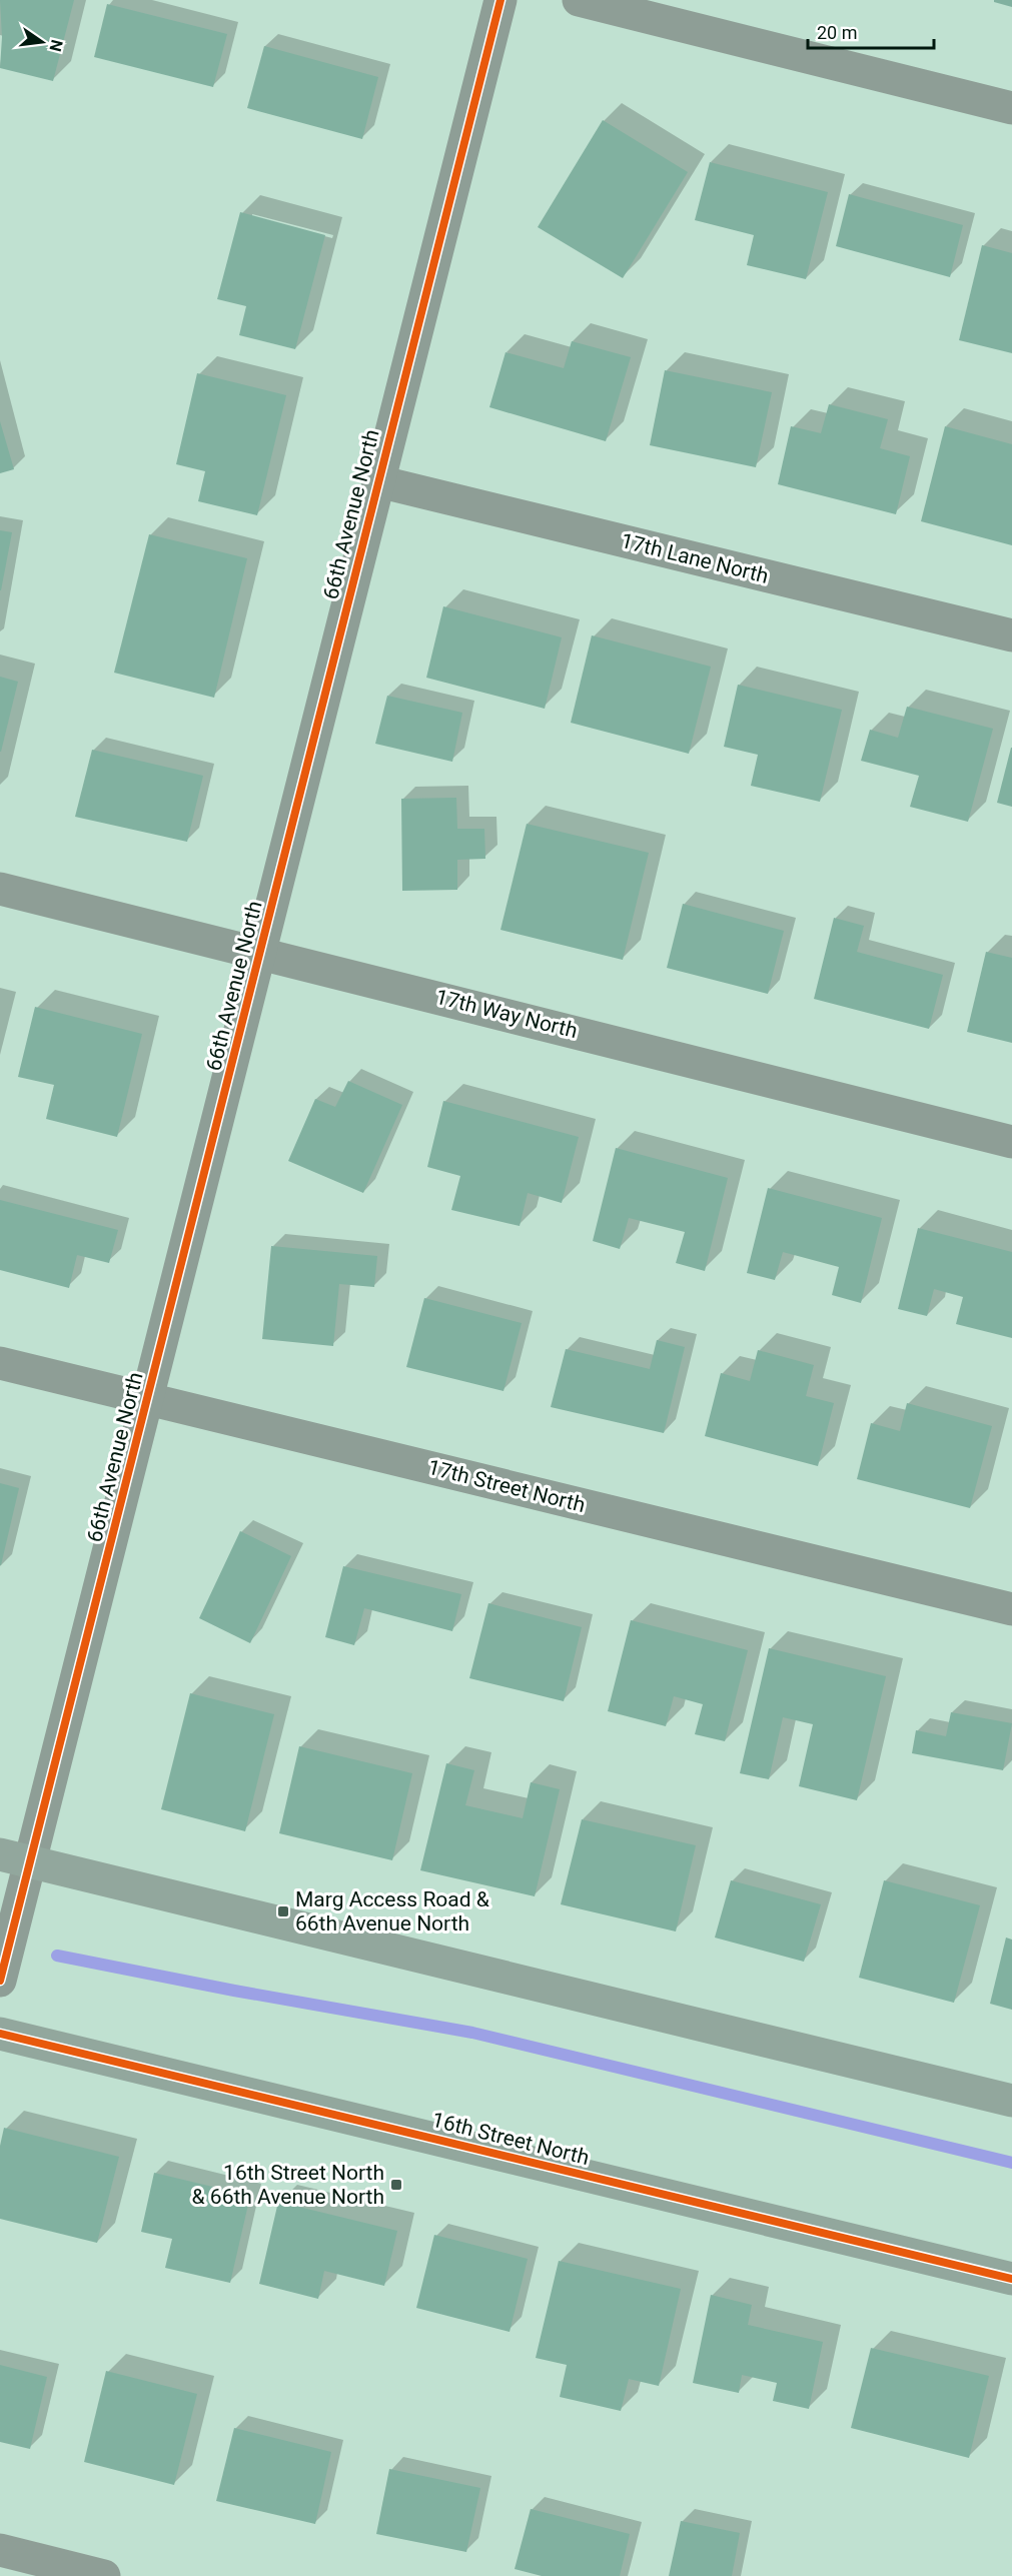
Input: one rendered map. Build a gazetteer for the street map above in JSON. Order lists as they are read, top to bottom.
{
  "streets": {
    "street": [
      "66th Avenue North",
      "17th Lane North",
      "17th Way North",
      "17th Street North",
      "16th Street North"
    ]
  },
  "crossings": [
    ["66th Avenue North", "17th Lane North"],
    ["66th Avenue North", "17th Way North"],
    ["66th Avenue North", "17th Street North"]
  ],
  "places": {
    "transit": ["Marg Access Road & 66th Avenue North", "16th Street North & 66th Avenue North"]
  },
  "scale_bar": "20 m",
  "north": "right"
}
